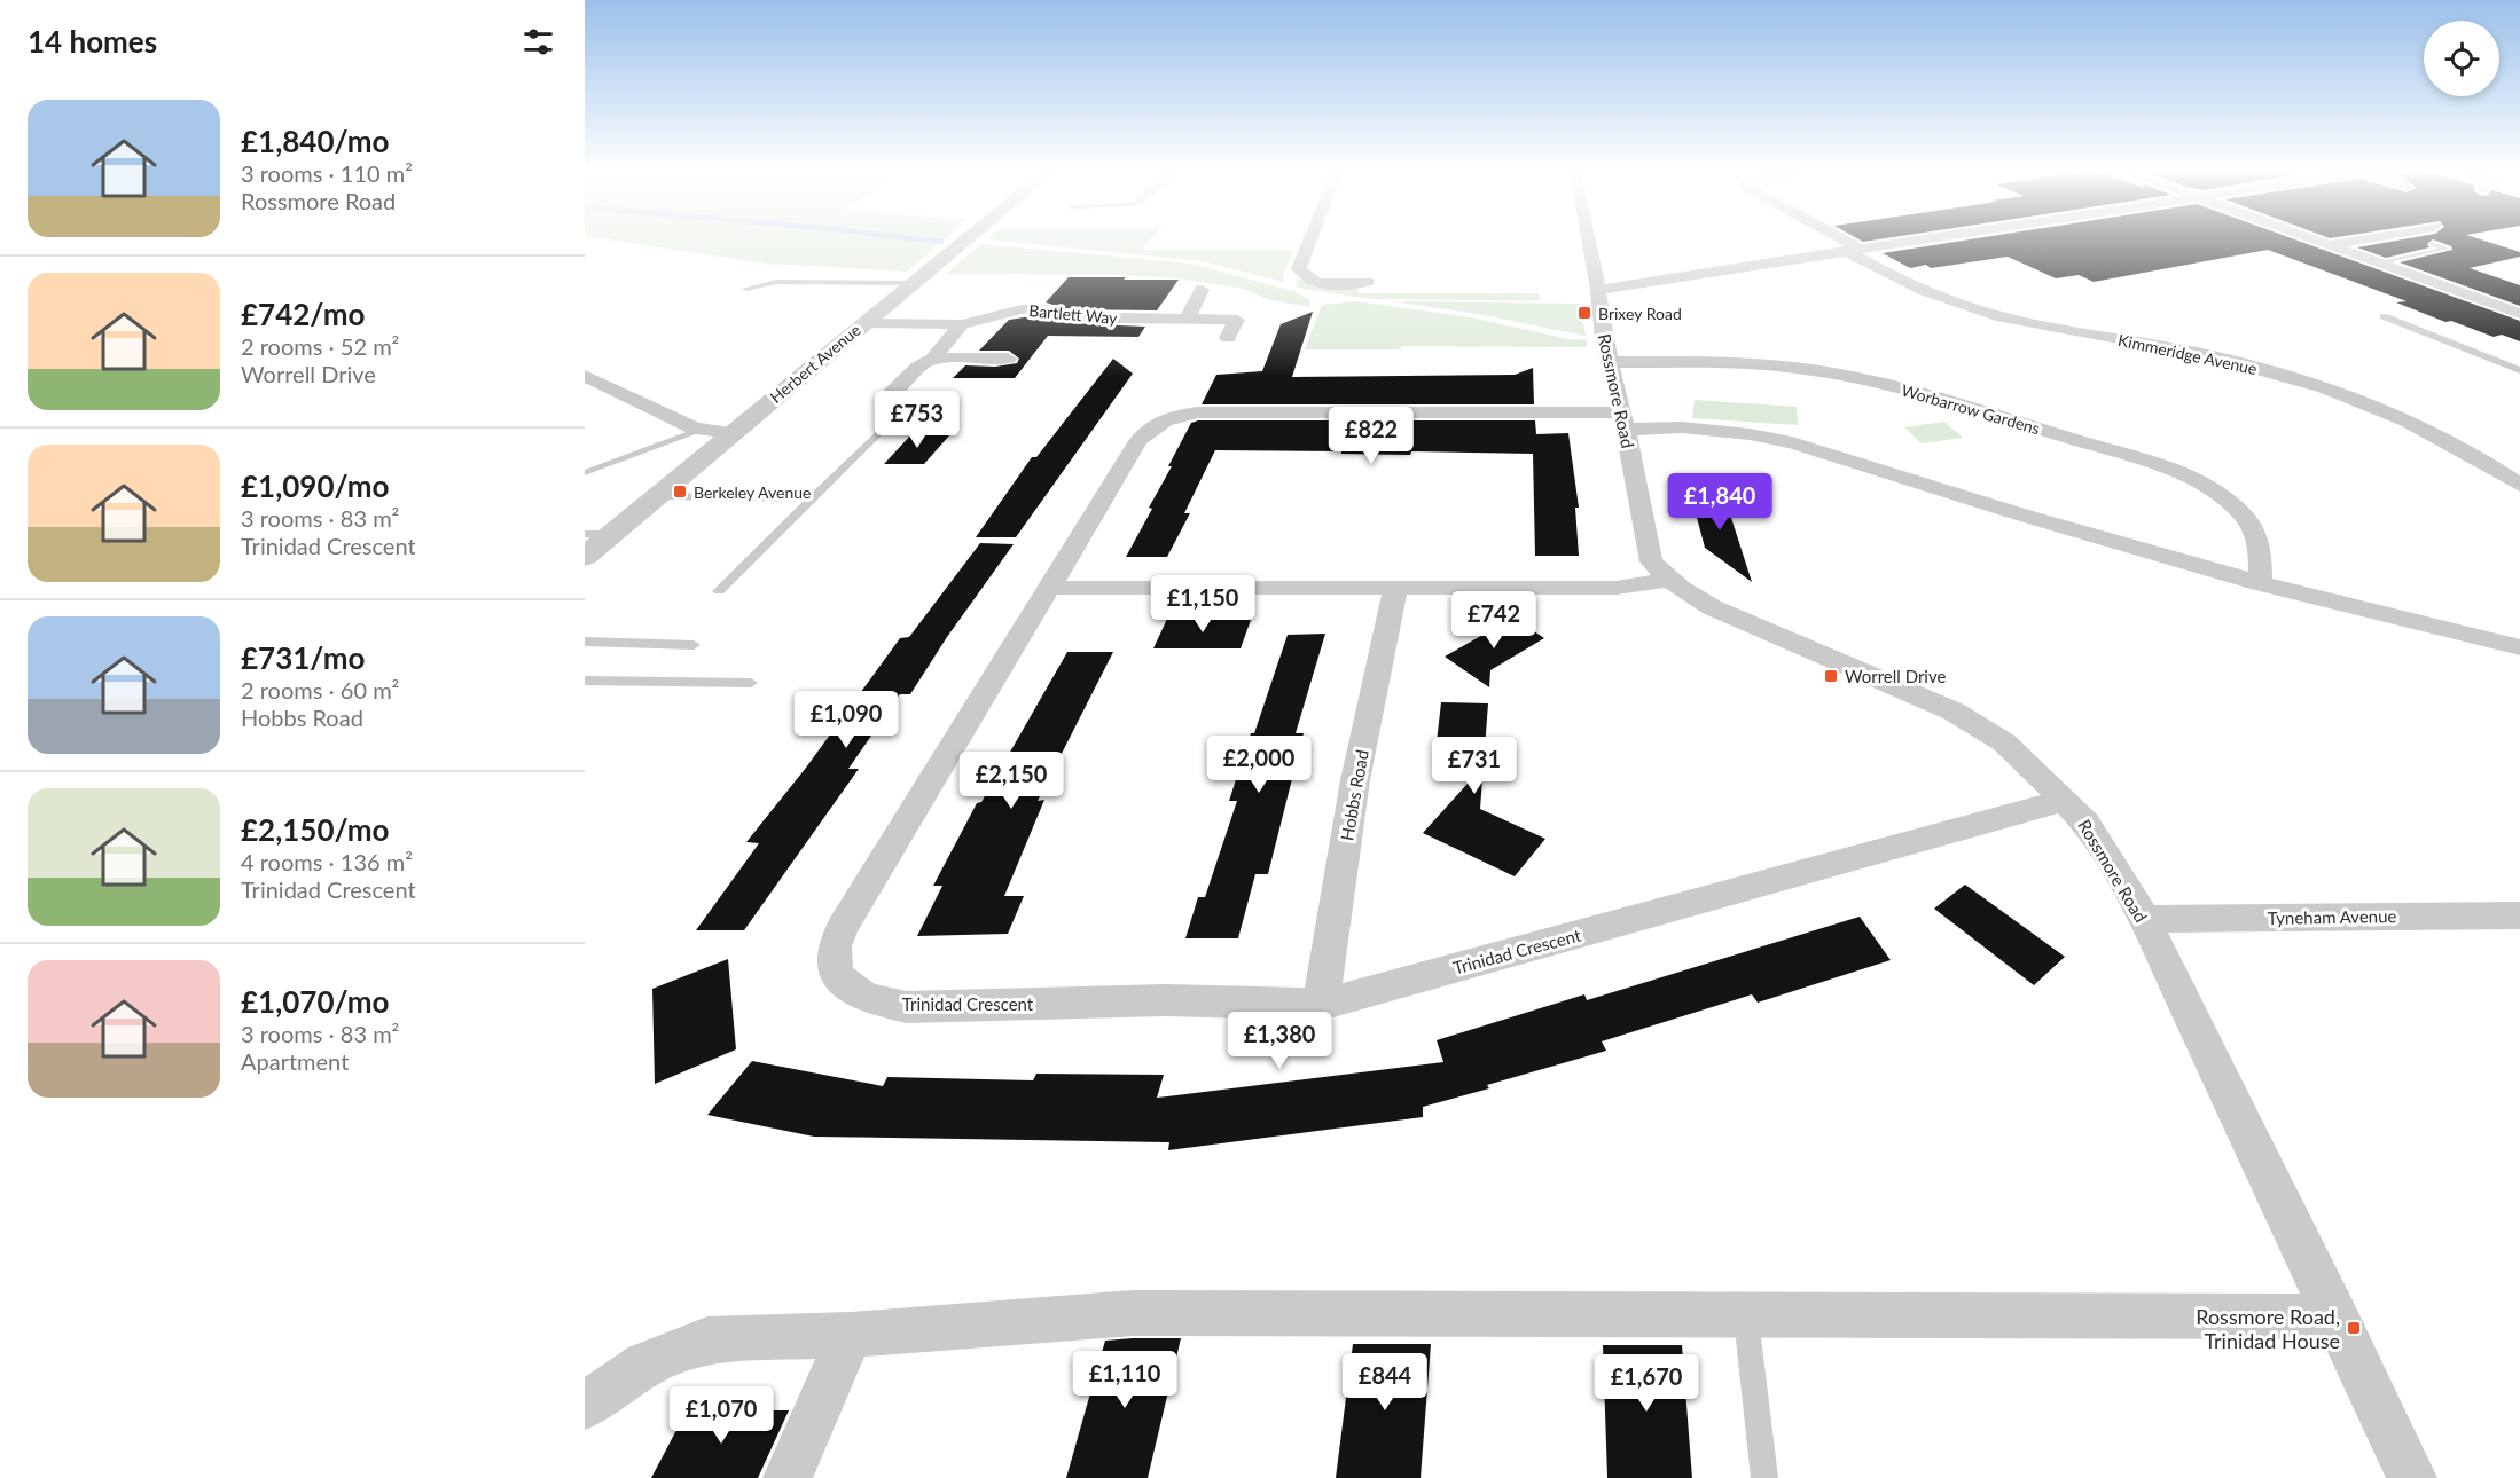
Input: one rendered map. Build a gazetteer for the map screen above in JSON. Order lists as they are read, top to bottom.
{
  "streets": {
    "street": [
      "Bartlett Way",
      "Kimmeridge Avenue",
      "Herbert Avenue",
      "Rossmore Road",
      "Worbarrow Gardens",
      "Hobbs Road",
      "Tyneham Avenue",
      "Trinidad Crescent"
    ]
  },
  "crossings": [
    ["Bartlett Way", "Herbert Avenue"],
    ["Rossmore Road", "Worbarrow Gardens"],
    ["Rossmore Road", "Tyneham Avenue"],
    ["Rossmore Road", "Trinidad Crescent"],
    ["Hobbs Road", "Trinidad Crescent"]
  ],
  "places": {
    "transit": [
      "Brixey Road",
      "Berkeley Avenue",
      "Worrell Drive",
      "Rossmore Road, Trinidad House"
    ]
  },
  "page": {
    "heading": "14 homes",
    "list": [
      {
        "name": "£1,840/mo",
        "note": "3 rooms · 110 m² · Rossmore Road"
      },
      {
        "name": "£742/mo",
        "note": "2 rooms · 52 m² · Worrell Drive"
      },
      {
        "name": "£1,090/mo",
        "note": "3 rooms · 83 m² · Trinidad Crescent"
      },
      {
        "name": "£731/mo",
        "note": "2 rooms · 60 m² · Hobbs Road"
      },
      {
        "name": "£2,150/mo",
        "note": "4 rooms · 136 m² · Trinidad Crescent"
      },
      {
        "name": "£1,070/mo",
        "note": "3 rooms · 83 m² · Apartment"
      }
    ],
    "price": [
      "£753",
      "£822",
      "£1,840",
      "£1,150",
      "£742",
      "£1,090",
      "£2,000",
      "£731",
      "£2,150",
      "£1,380",
      "£1,110",
      "£844",
      "£1,670",
      "£1,070"
    ]
  }
}
